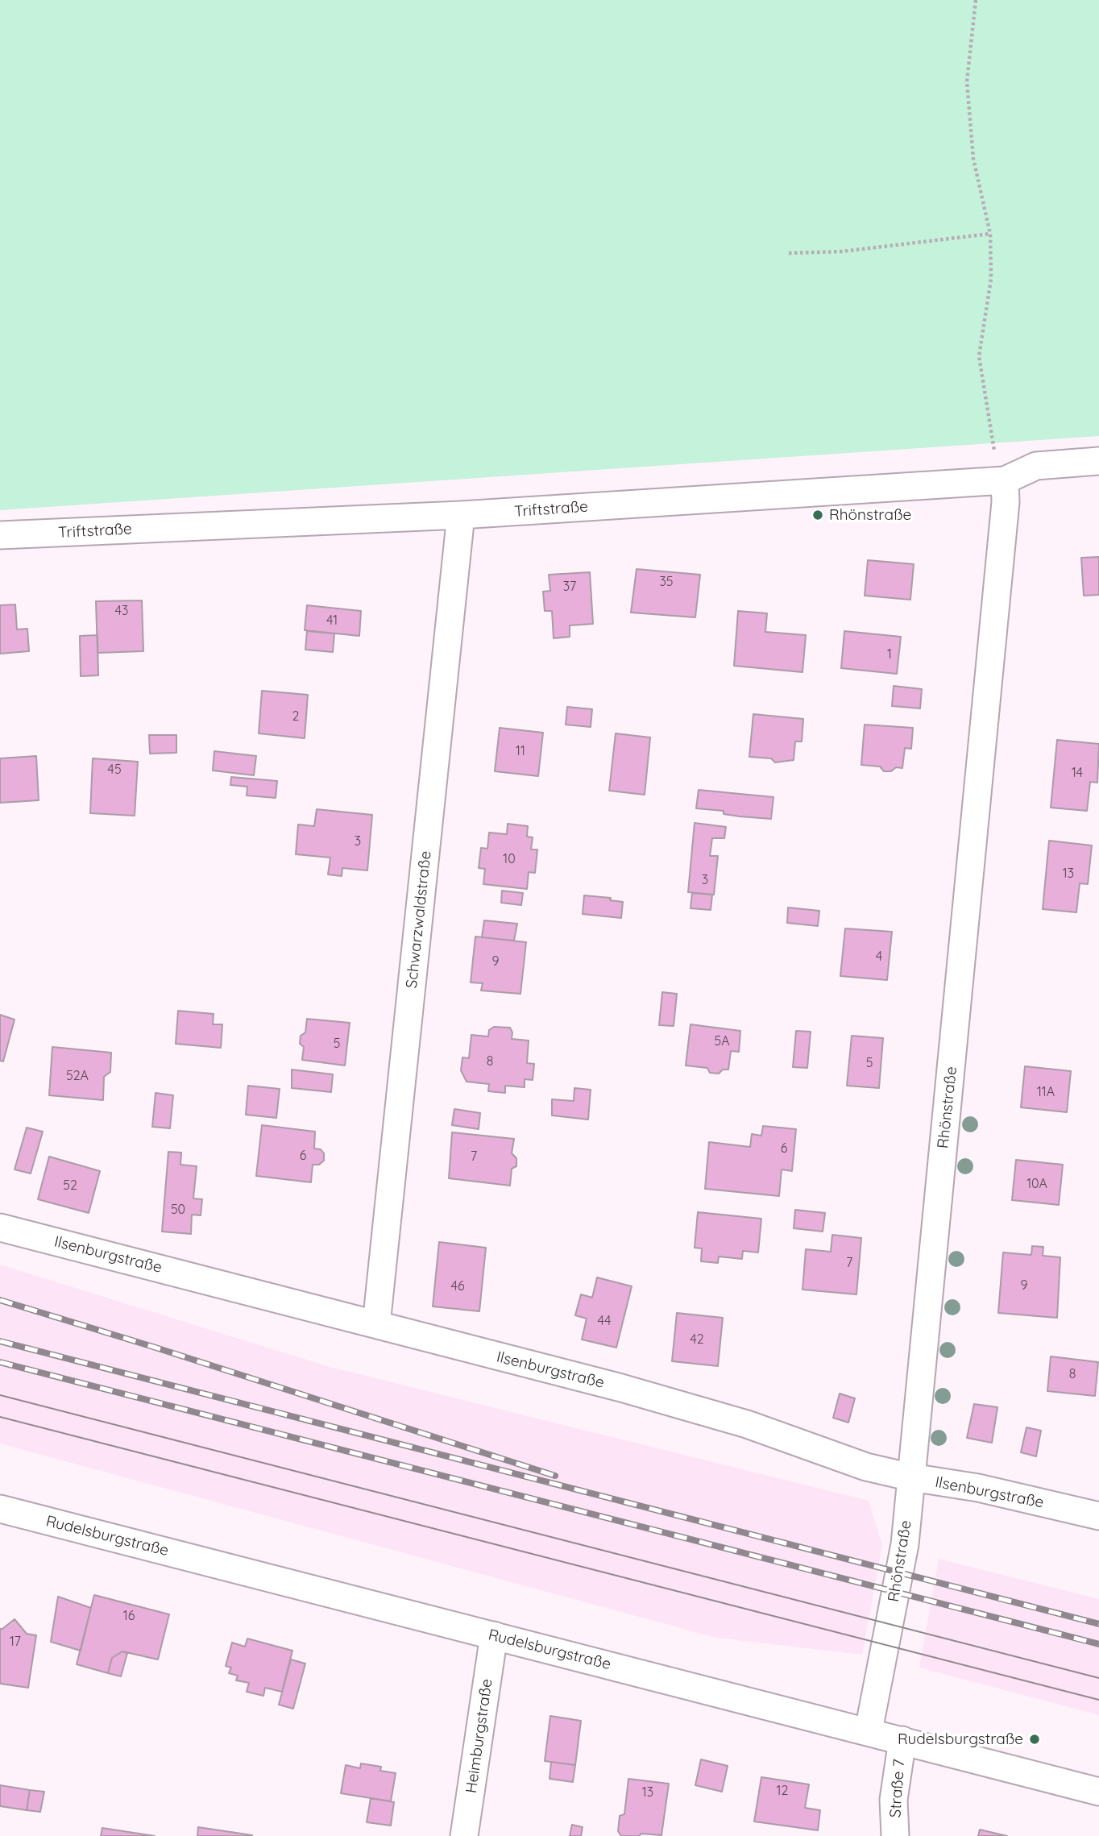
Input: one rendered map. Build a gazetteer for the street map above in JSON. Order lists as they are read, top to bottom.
{
  "streets": {
    "street": [
      "Triftstraße",
      "Schwarzwaldstraße",
      "Rhönstraße",
      "Ilsenburgstraße",
      "Rudelsburgstraße",
      "Heimburgstraße",
      "Straße 7"
    ]
  },
  "crossings": [
    ["Triftstraße", "Schwarzwaldstraße"],
    ["Triftstraße", "Rhönstraße"],
    ["Schwarzwaldstraße", "Ilsenburgstraße"],
    ["Rhönstraße", "Ilsenburgstraße"],
    ["Rhönstraße", "Rudelsburgstraße"],
    ["Rudelsburgstraße", "Heimburgstraße"],
    ["Rudelsburgstraße", "Straße 7"]
  ],
  "places": ["Rhönstraße", "Rudelsburgstraße"],
  "house_numbers": [
    "35",
    "37",
    "43",
    "41",
    "1",
    "2",
    "11",
    "45",
    "14",
    "3",
    "10",
    "13",
    "3",
    "4",
    "9",
    "5A",
    "5",
    "8",
    "5",
    "52A",
    "11A",
    "6",
    "6",
    "7",
    "10A",
    "52",
    "50",
    "7",
    "9",
    "46",
    "44",
    "42",
    "8",
    "16",
    "17",
    "12",
    "13"
  ]
}
